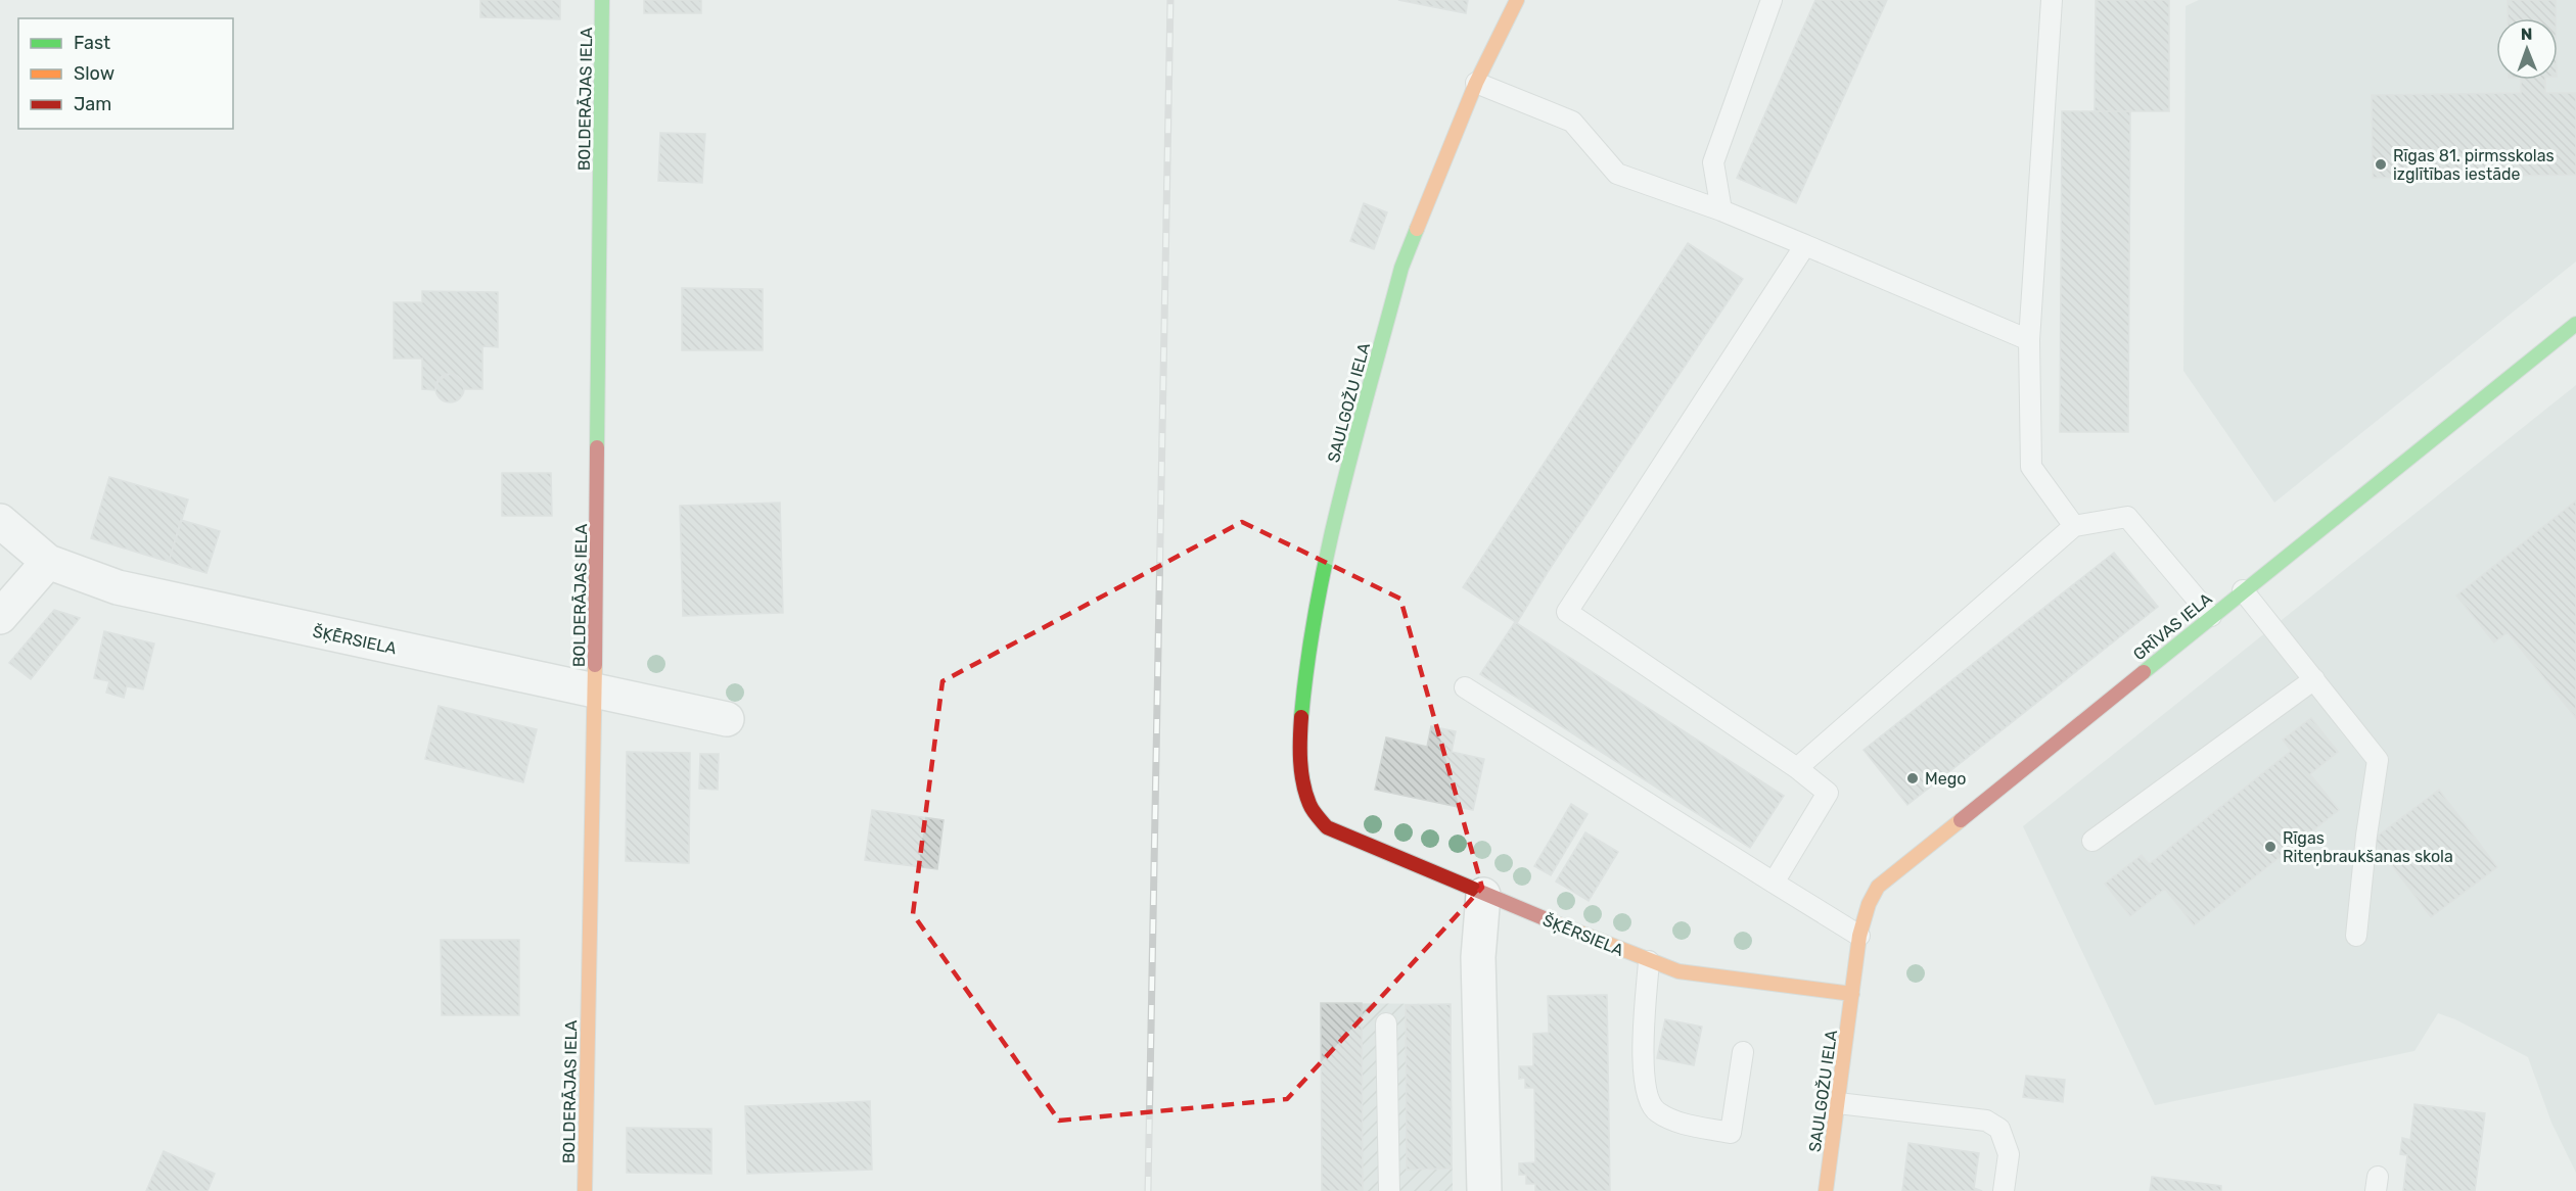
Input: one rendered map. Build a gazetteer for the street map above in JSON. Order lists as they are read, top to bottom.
{
  "streets": {
    "street": [
      "BOLDERĀJAS IELA",
      "SAULGOŽU IELA",
      "GRĪVAS IELA",
      "ŠĶĒRSIELA"
    ]
  },
  "crossings": [
    ["BOLDERĀJAS IELA", "ŠĶĒRSIELA"],
    ["SAULGOŽU IELA", "GRĪVAS IELA"],
    ["SAULGOŽU IELA", "ŠĶĒRSIELA"],
    ["GRĪVAS IELA", "ŠĶĒRSIELA"]
  ],
  "places": ["Rīgas 81. pirmsskolas izglītības iestāde", "Mego", "Rīgas Riteņbraukšanas skola"],
  "legend": ["Fast", "Slow", "Jam"],
  "north": "top"
}
